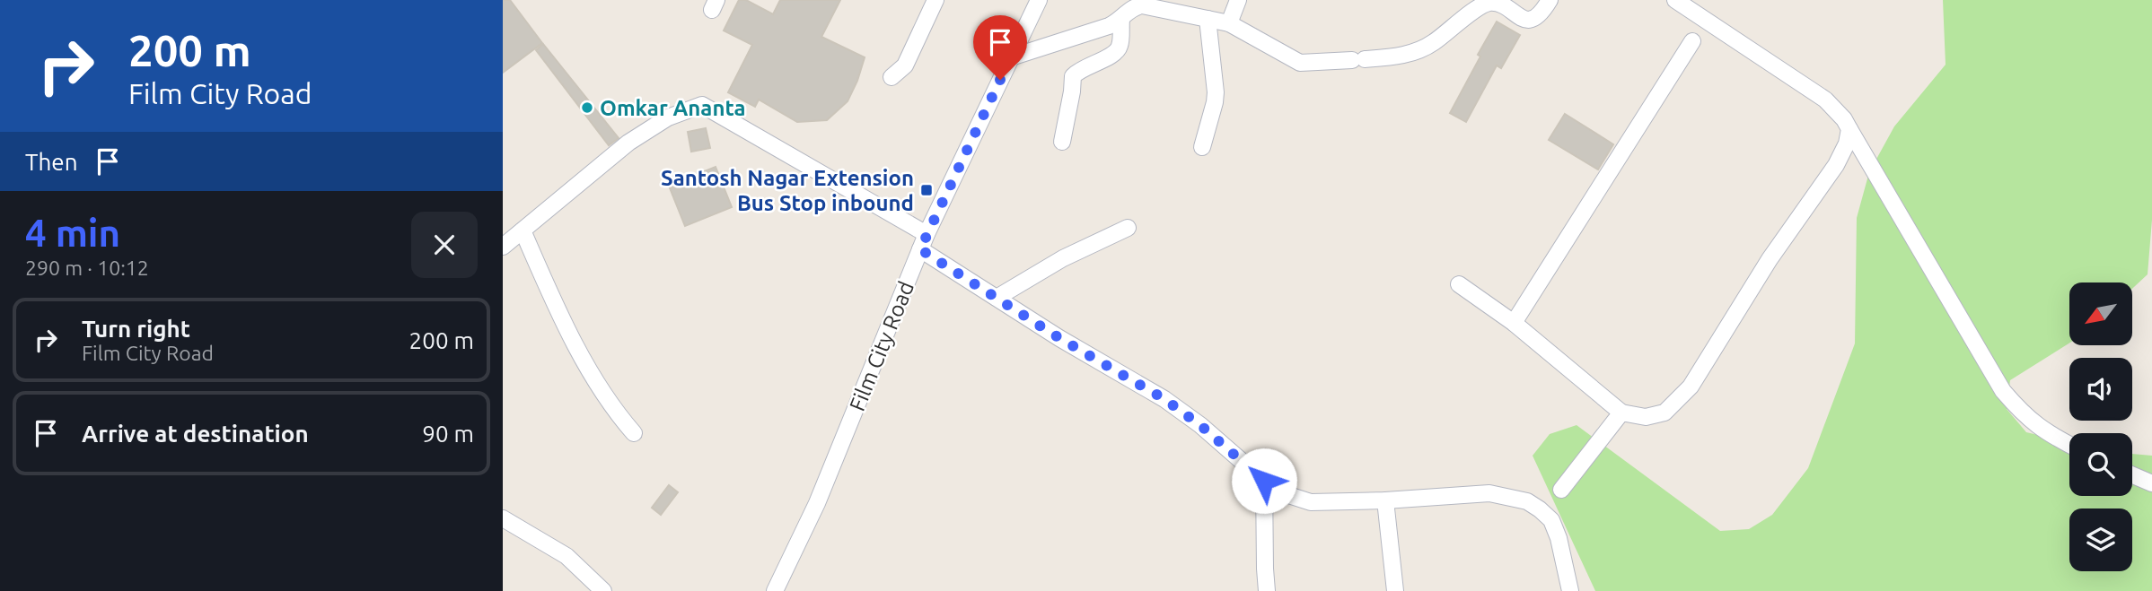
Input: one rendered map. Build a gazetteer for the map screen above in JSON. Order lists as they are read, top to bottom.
{
  "streets": {
    "street": ["Film City Road"]
  },
  "places": {
    "other": ["Omkar Ananta"],
    "transit": ["Santosh Nagar Extension Bus Stop inbound"]
  },
  "north": "bottom left",
  "page": {
    "turn": ["200 m", "Film City Road"],
    "then": "Then",
    "heading": ["4 min", "290 m · 10:12"],
    "list": [
      {
        "name": "Turn right",
        "note": "Film City Road",
        "value": "200 m"
      },
      {
        "name": "Arrive at destination",
        "value": "90 m"
      }
    ]
  }
}
